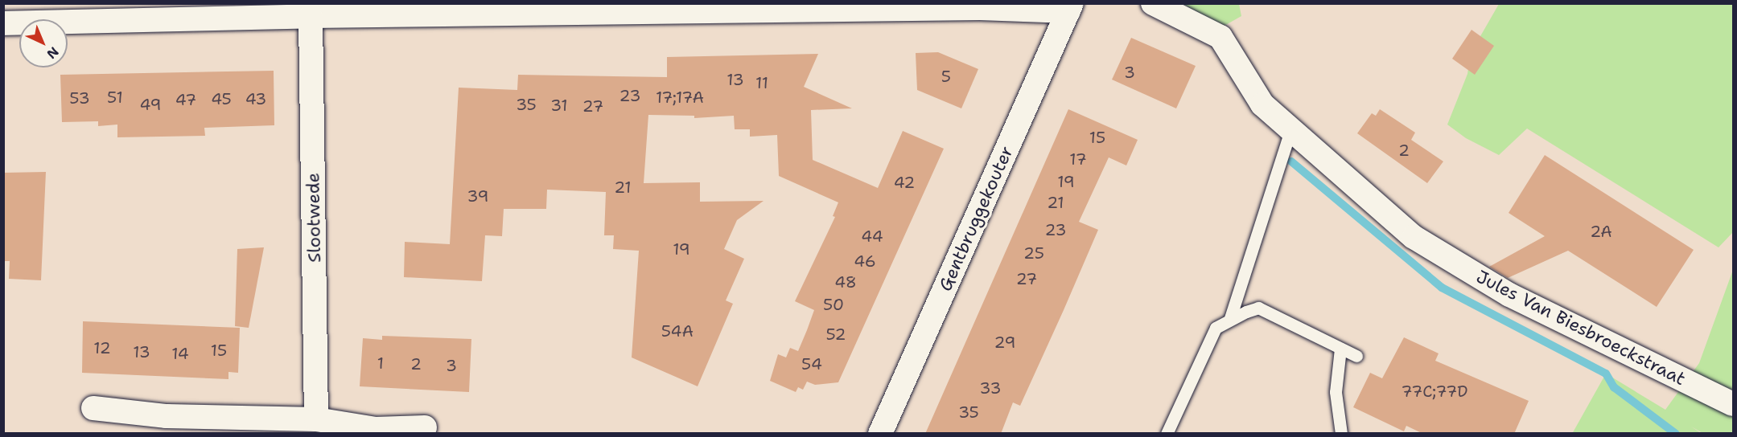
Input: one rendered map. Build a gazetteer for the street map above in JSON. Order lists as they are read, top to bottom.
{
  "streets": {
    "street": ["Slootwede", "Gentbruggekouter", "Jules Van Biesbroeckstraat"]
  },
  "house_numbers": [
    "3",
    "5",
    "13",
    "11",
    "23",
    "51",
    "17;17A",
    "53",
    "45",
    "43",
    "47",
    "49",
    "35",
    "31",
    "27",
    "15",
    "2",
    "17",
    "19",
    "42",
    "21",
    "39",
    "21",
    "23",
    "2A",
    "44",
    "19",
    "25",
    "46",
    "27",
    "48",
    "50",
    "54A",
    "52",
    "29",
    "12",
    "15",
    "13",
    "14",
    "1",
    "2",
    "54",
    "3",
    "33",
    "77C;77D",
    "35"
  ],
  "north": "bottom right"
}
